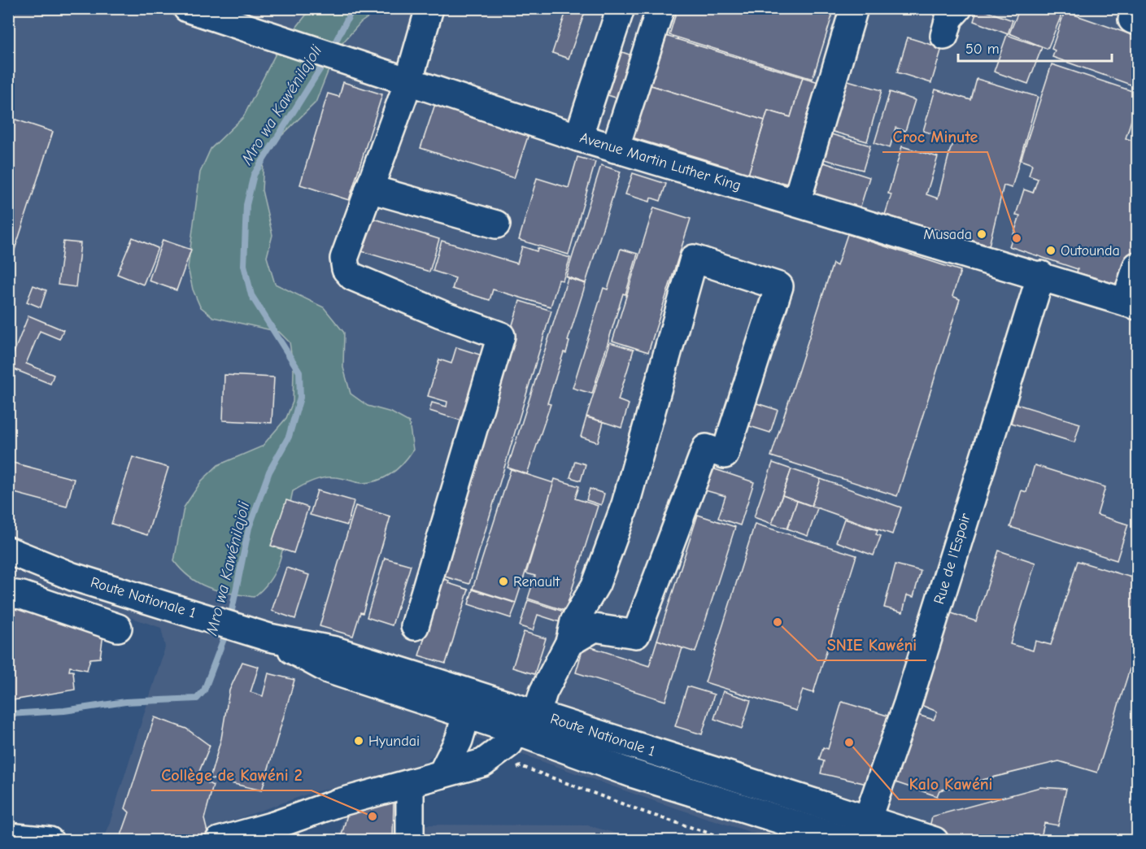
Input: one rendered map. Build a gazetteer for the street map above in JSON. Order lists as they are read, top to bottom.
{
  "streets": {
    "street": ["Avenue Martin Luther King", "Rue de l'Espoir", "Route Nationale 1"]
  },
  "crossings": [
    ["Avenue Martin Luther King", "Rue de l'Espoir"],
    ["Rue de l'Espoir", "Route Nationale 1"]
  ],
  "water": ["Mro wa Kawénilajoli"],
  "places": [
    "Musada",
    "Croc Minute",
    "Outounda",
    "Renault",
    "SNIE Kawéni",
    "Hyundai",
    "Kalo Kawéni",
    "Collège de Kawéni 2"
  ],
  "scale_bar": "50 m"
}
